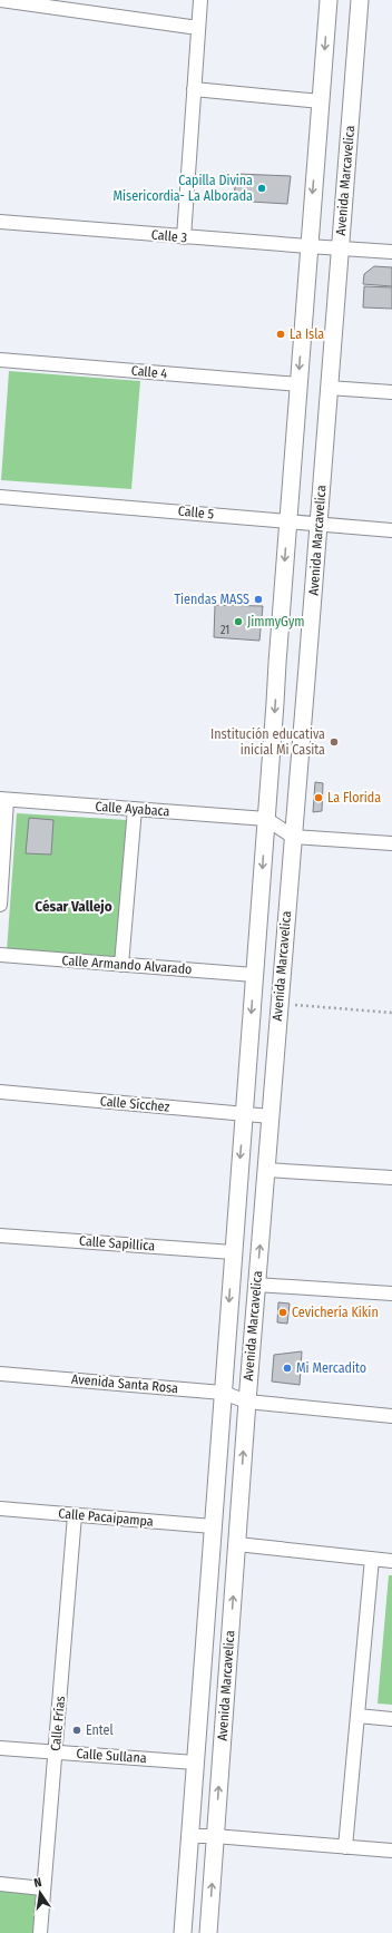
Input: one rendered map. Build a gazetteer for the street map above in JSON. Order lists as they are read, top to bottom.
{
  "streets": {
    "street": [
      "Avenida Marcavelica",
      "Calle 3",
      "Calle 4",
      "Calle 5",
      "Calle Ayabaca",
      "Calle Armando Alvarado",
      "Calle Sícchez",
      "Calle Sapillica",
      "Avenida Santa Rosa",
      "Calle Pacaipampa",
      "Calle Frías",
      "Calle Sullana"
    ]
  },
  "crossings": [
    ["Avenida Marcavelica", "Calle 3"],
    ["Avenida Marcavelica", "Calle 4"],
    ["Avenida Marcavelica", "Calle 5"],
    ["Avenida Marcavelica", "Calle Ayabaca"],
    ["Avenida Marcavelica", "Calle Armando Alvarado"],
    ["Avenida Marcavelica", "Calle Sícchez"],
    ["Avenida Marcavelica", "Calle Sapillica"],
    ["Avenida Marcavelica", "Avenida Santa Rosa"],
    ["Avenida Marcavelica", "Calle Pacaipampa"],
    ["Avenida Marcavelica", "Calle Sullana"],
    ["Calle Pacaipampa", "Calle Frías"],
    ["Calle Frías", "Calle Sullana"]
  ],
  "districts": ["César Vallejo"],
  "places": [
    "Capilla Divina Misericordia- La Alborada",
    "La Isla",
    "Tiendas MASS",
    "JimmyGym",
    "Institución educativa inicial Mi Casita",
    "La Florida",
    "Cevichería Kikín",
    "Mi Mercadito",
    "Entel"
  ],
  "house_numbers": ["21"],
  "north": "top"
}
